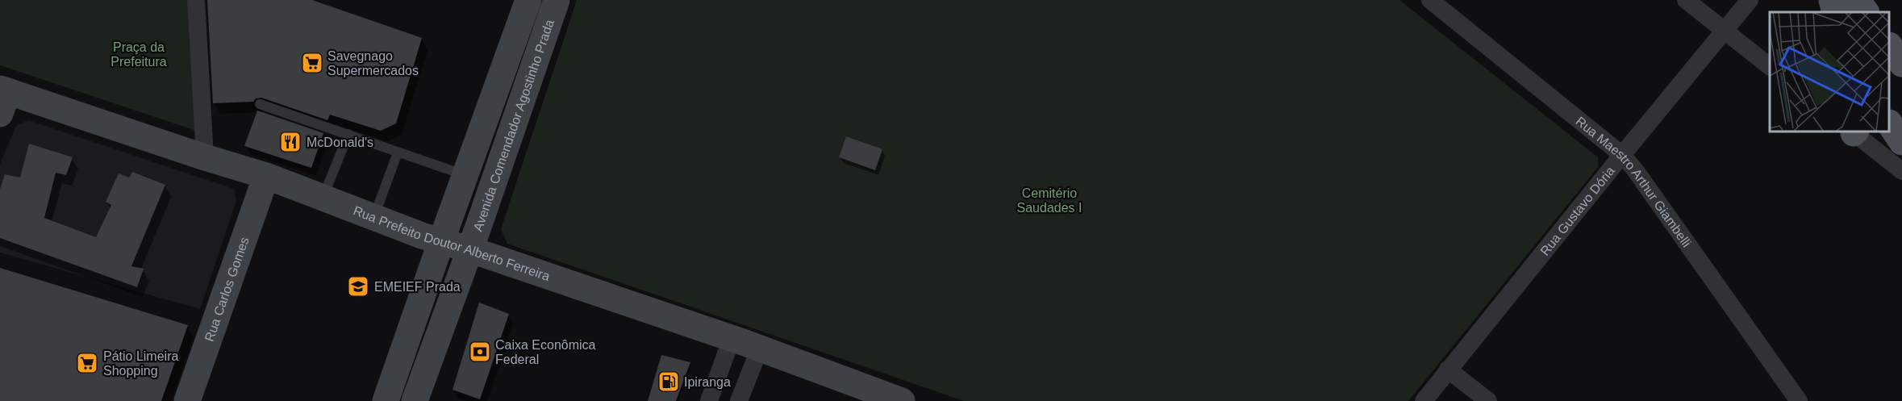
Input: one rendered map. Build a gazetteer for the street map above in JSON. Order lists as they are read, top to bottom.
{
  "streets": {
    "main road": ["Avenida Comendador Agostinho Prada", "Rua Prefeito Doutor Alberto Ferreira", "Rua Carlos Gomes"],
    "street": ["Rua Maestro Arthur Giambelli", "Rua Gustavo Dória"]
  },
  "crossings": [
    ["Avenida Comendador Agostinho Prada", "Rua Prefeito Doutor Alberto Ferreira"],
    ["Rua Maestro Arthur Giambelli", "Rua Gustavo Dória"],
    ["Rua Prefeito Doutor Alberto Ferreira", "Rua Carlos Gomes"]
  ],
  "parks": ["Praça da Prefeitura", "Cemitério Saudades I"],
  "places": {
    "supermarket": ["Savegnago Supermercados", "Pátio Limeira Shopping"],
    "restaurant": ["McDonald's"],
    "school or university": ["EMEIEF Prada"],
    "bank": ["Caixa Econômica Federal"],
    "fuel station": ["Ipiranga"]
  }
}
